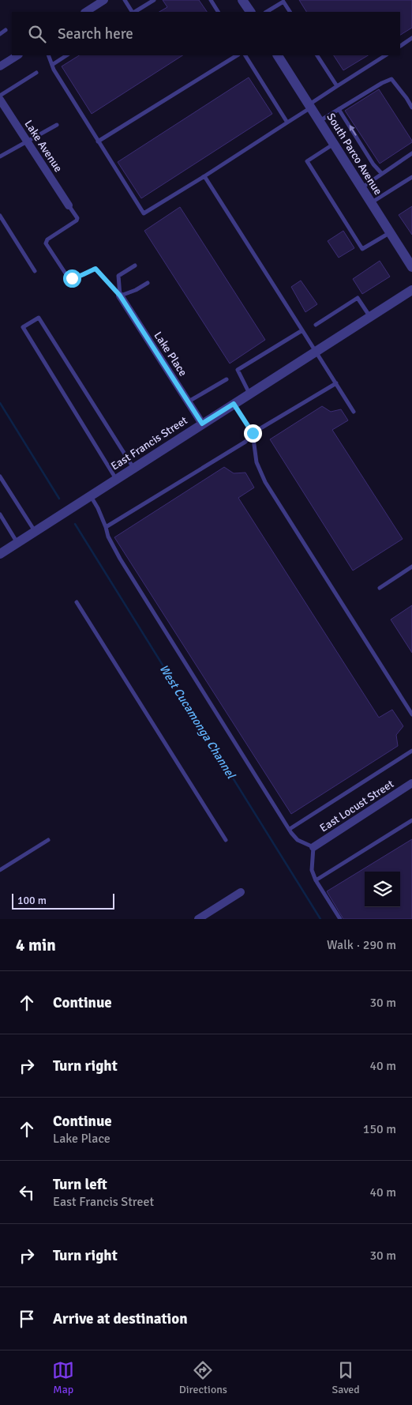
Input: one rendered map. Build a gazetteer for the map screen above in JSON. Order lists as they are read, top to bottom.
{
  "streets": {
    "street": [
      "Lake Avenue",
      "South Parco Avenue",
      "Lake Place",
      "East Francis Street",
      "East Locust Street"
    ]
  },
  "crossings": [
    ["Lake Place", "East Francis Street"]
  ],
  "water": ["West Cucamonga Channel"],
  "scale_bar": "100 m",
  "page": {
    "search": "Search here",
    "scale": "100 m",
    "heading": ["4 min", "Walk · 290 m"],
    "list": [
      ["Continue", "30 m"],
      ["Turn right", "40 m"],
      ["Continue", "Lake Place", "150 m"],
      ["Turn left", "East Francis Street", "40 m"],
      ["Turn right", "30 m"],
      "Arrive at destination"
    ],
    "nav": ["Map", "Directions", "Saved"]
  }
}
